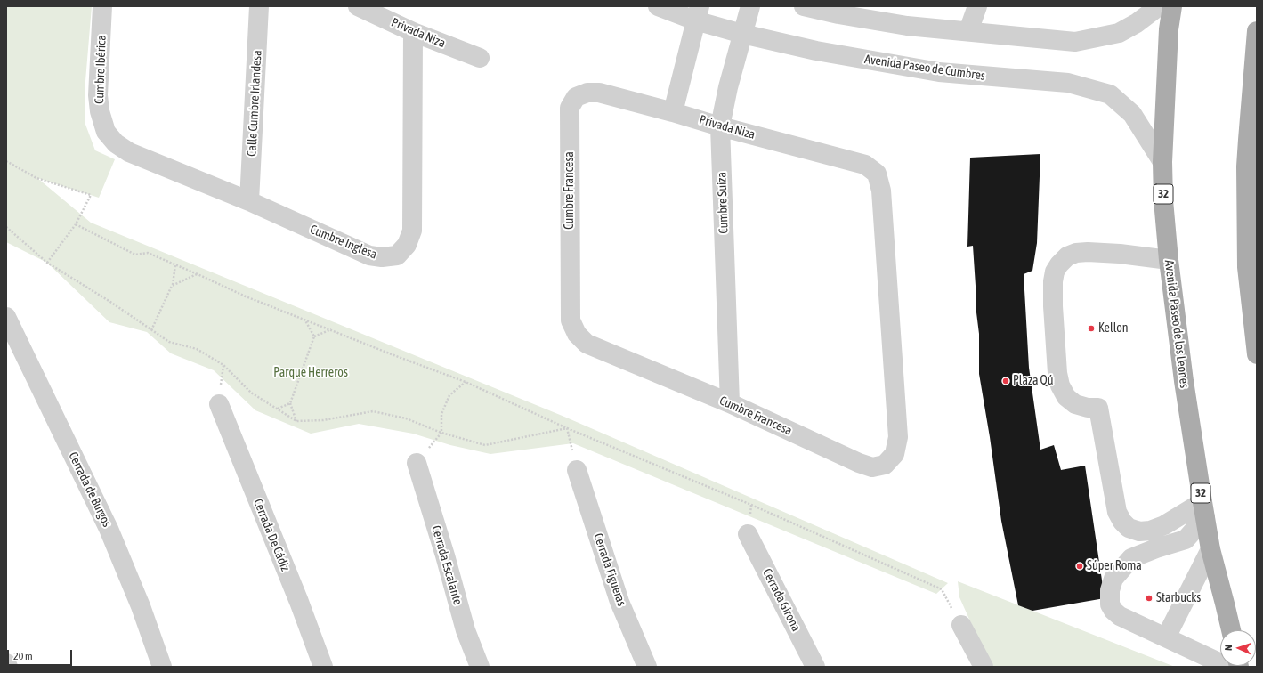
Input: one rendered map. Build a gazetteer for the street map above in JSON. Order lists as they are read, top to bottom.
{
  "streets": {
    "main road": ["32", "Avenida Paseo de los Leones"],
    "street": [
      "Privada Niza",
      "Avenida Paseo de Cumbres",
      "Cumbre Ibérica",
      "Calle Cumbre Irlandesa",
      "Cumbre Francesa",
      "Cumbre Suiza",
      "Cumbre Inglesa",
      "Cerrada de Burgos",
      "Cerrada De Cádiz",
      "Cerrada Escalante",
      "Cerrada Figueras",
      "Cerrada Girona"
    ]
  },
  "crossings": [
    ["Privada Niza", "Cumbre Francesa"],
    ["Privada Niza", "Cumbre Suiza"],
    ["Privada Niza", "Cumbre Inglesa"],
    ["Avenida Paseo de Cumbres", "Cumbre Suiza"],
    ["Avenida Paseo de Cumbres", "Avenida Paseo de los Leones"],
    ["Cumbre Ibérica", "Cumbre Inglesa"],
    ["Calle Cumbre Irlandesa", "Cumbre Inglesa"],
    ["Cumbre Francesa", "Cumbre Suiza"]
  ],
  "parks": ["Parque Herreros"],
  "places": [
    "Kellon",
    "Plaza Qú",
    "Súper Roma",
    "Starbucks"
  ],
  "scale_bar": "20 m",
  "north": "left"
}
